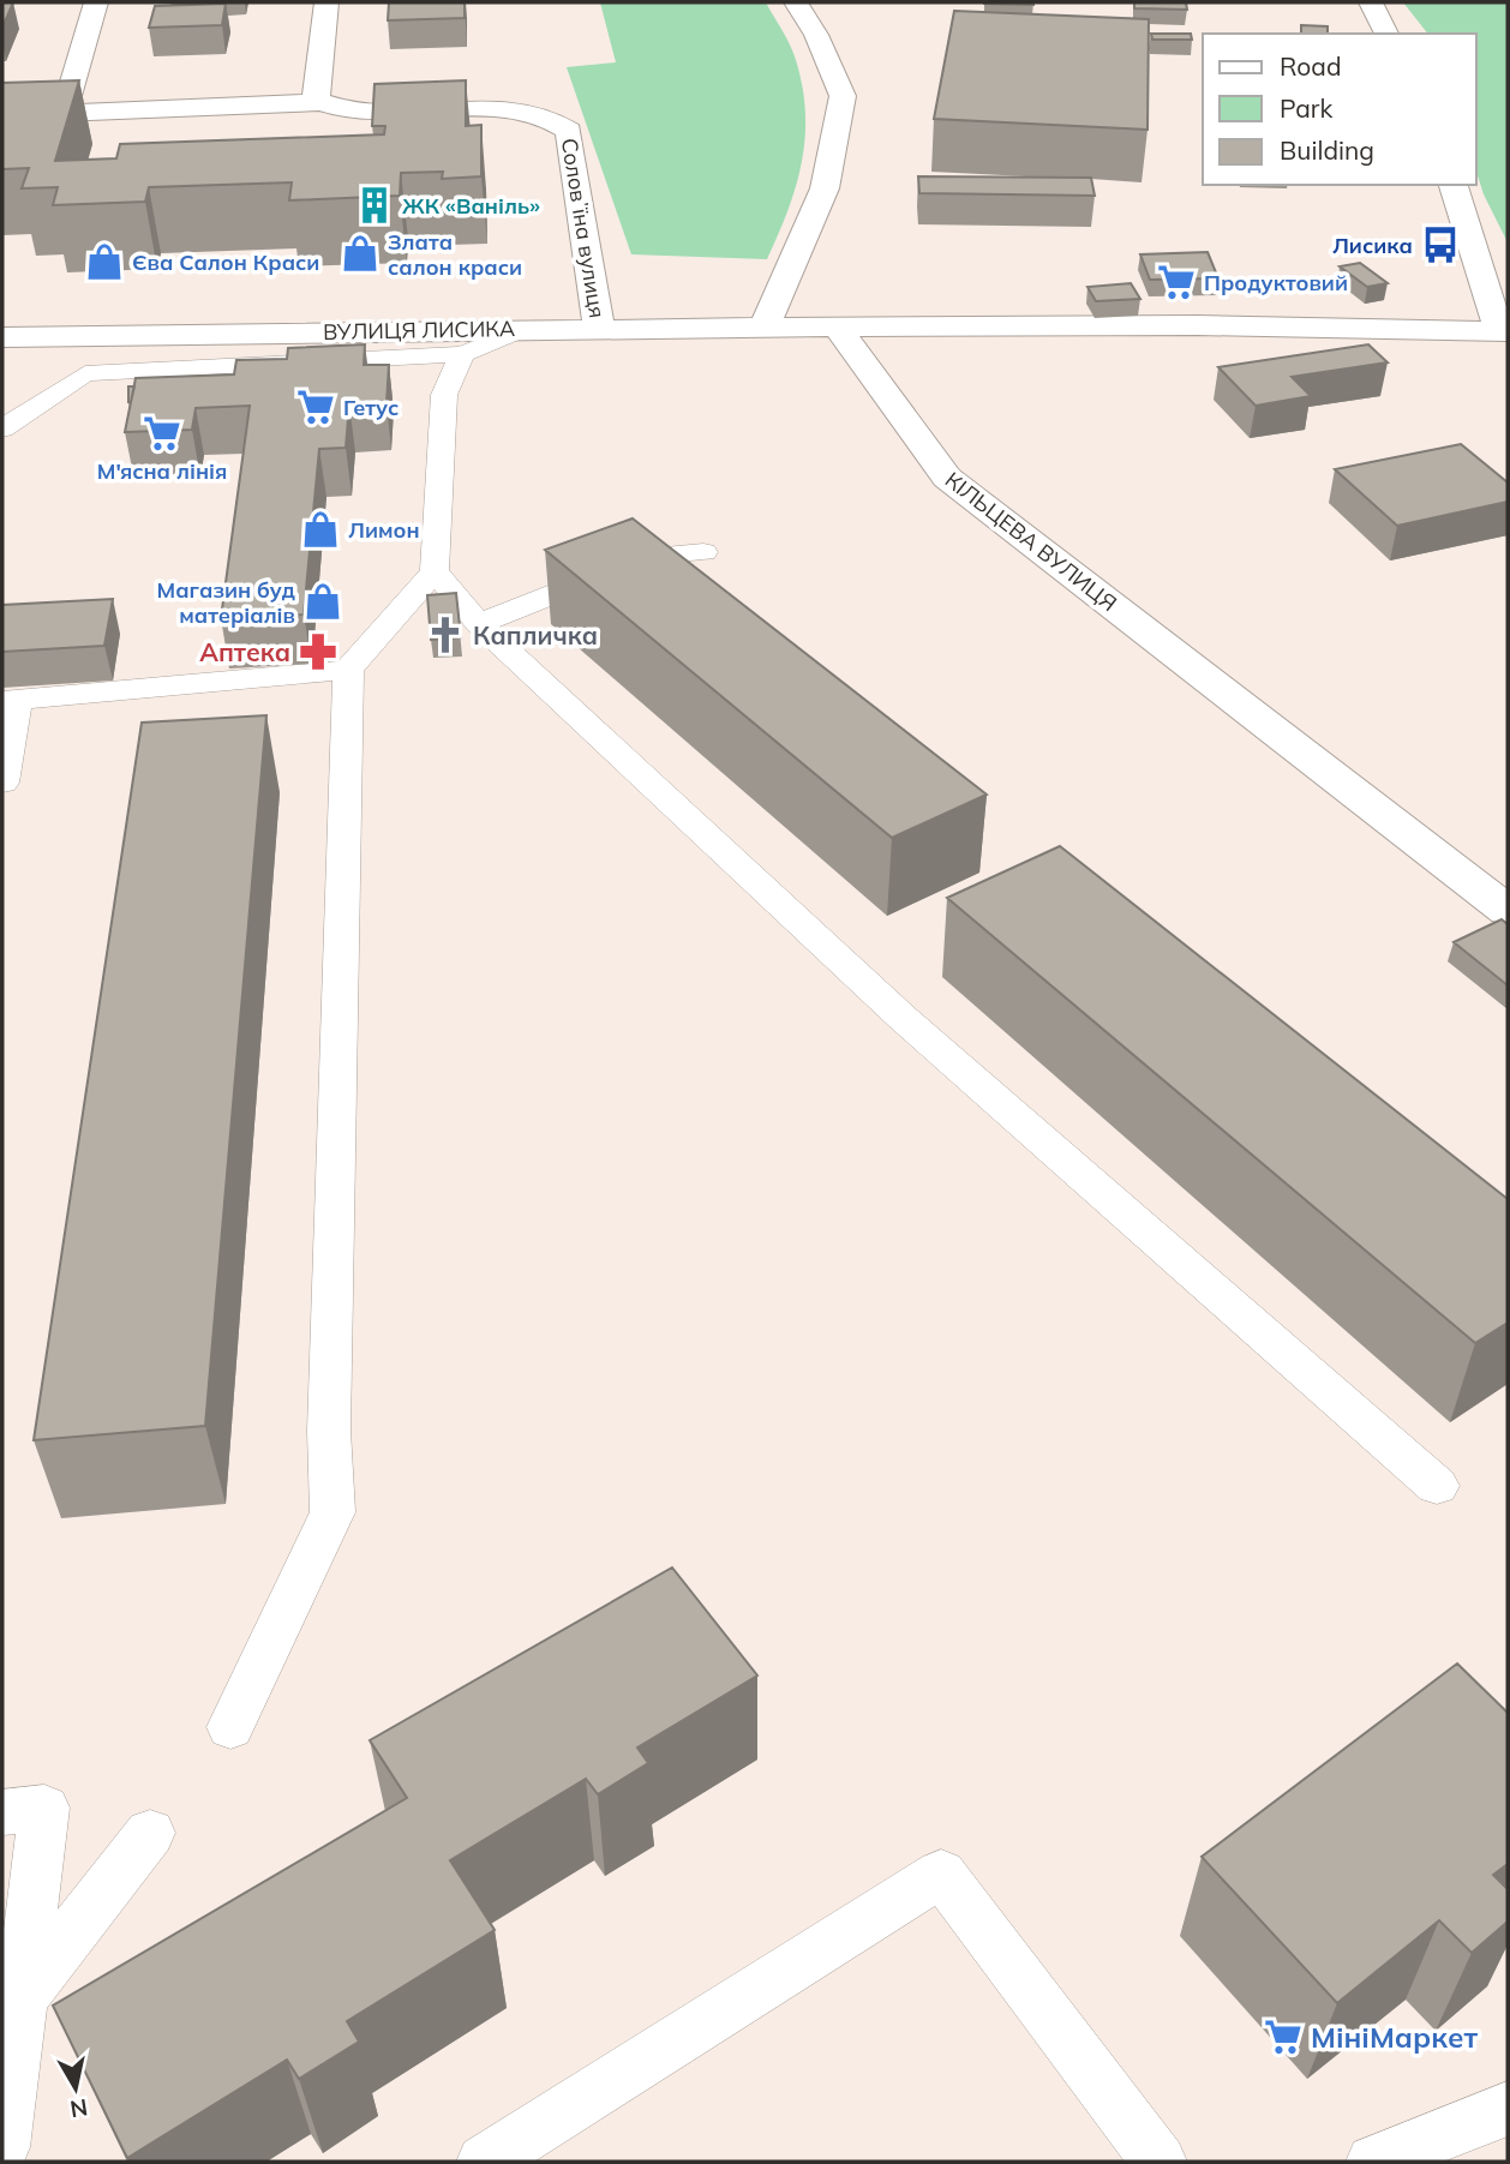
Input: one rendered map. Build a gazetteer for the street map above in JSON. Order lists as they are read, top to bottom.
{
  "streets": {
    "street": ["Соловʼїна вулиця", "ВУЛИЦЯ ЛИСИКА", "КІЛЬЦЕВА ВУЛИЦЯ"]
  },
  "crossings": [
    ["Соловʼїна вулиця", "ВУЛИЦЯ ЛИСИКА"],
    ["ВУЛИЦЯ ЛИСИКА", "КІЛЬЦЕВА ВУЛИЦЯ"]
  ],
  "places": {
    "building": ["ЖК «Ваніль»"],
    "bus stop": ["Лисика"],
    "shop": [
      "Злата салон краси",
      "Єва Салон Краси",
      "Лимон",
      "Магазин буд матеріалів"
    ],
    "supermarket": [
      "Продуктовий",
      "Гетус",
      "М'ясна лінія",
      "МініМаркет"
    ],
    "church": ["Капличка"],
    "pharmacy": ["Аптека"]
  },
  "legend": ["Road", "Park", "Building"],
  "north": "bottom"
}
